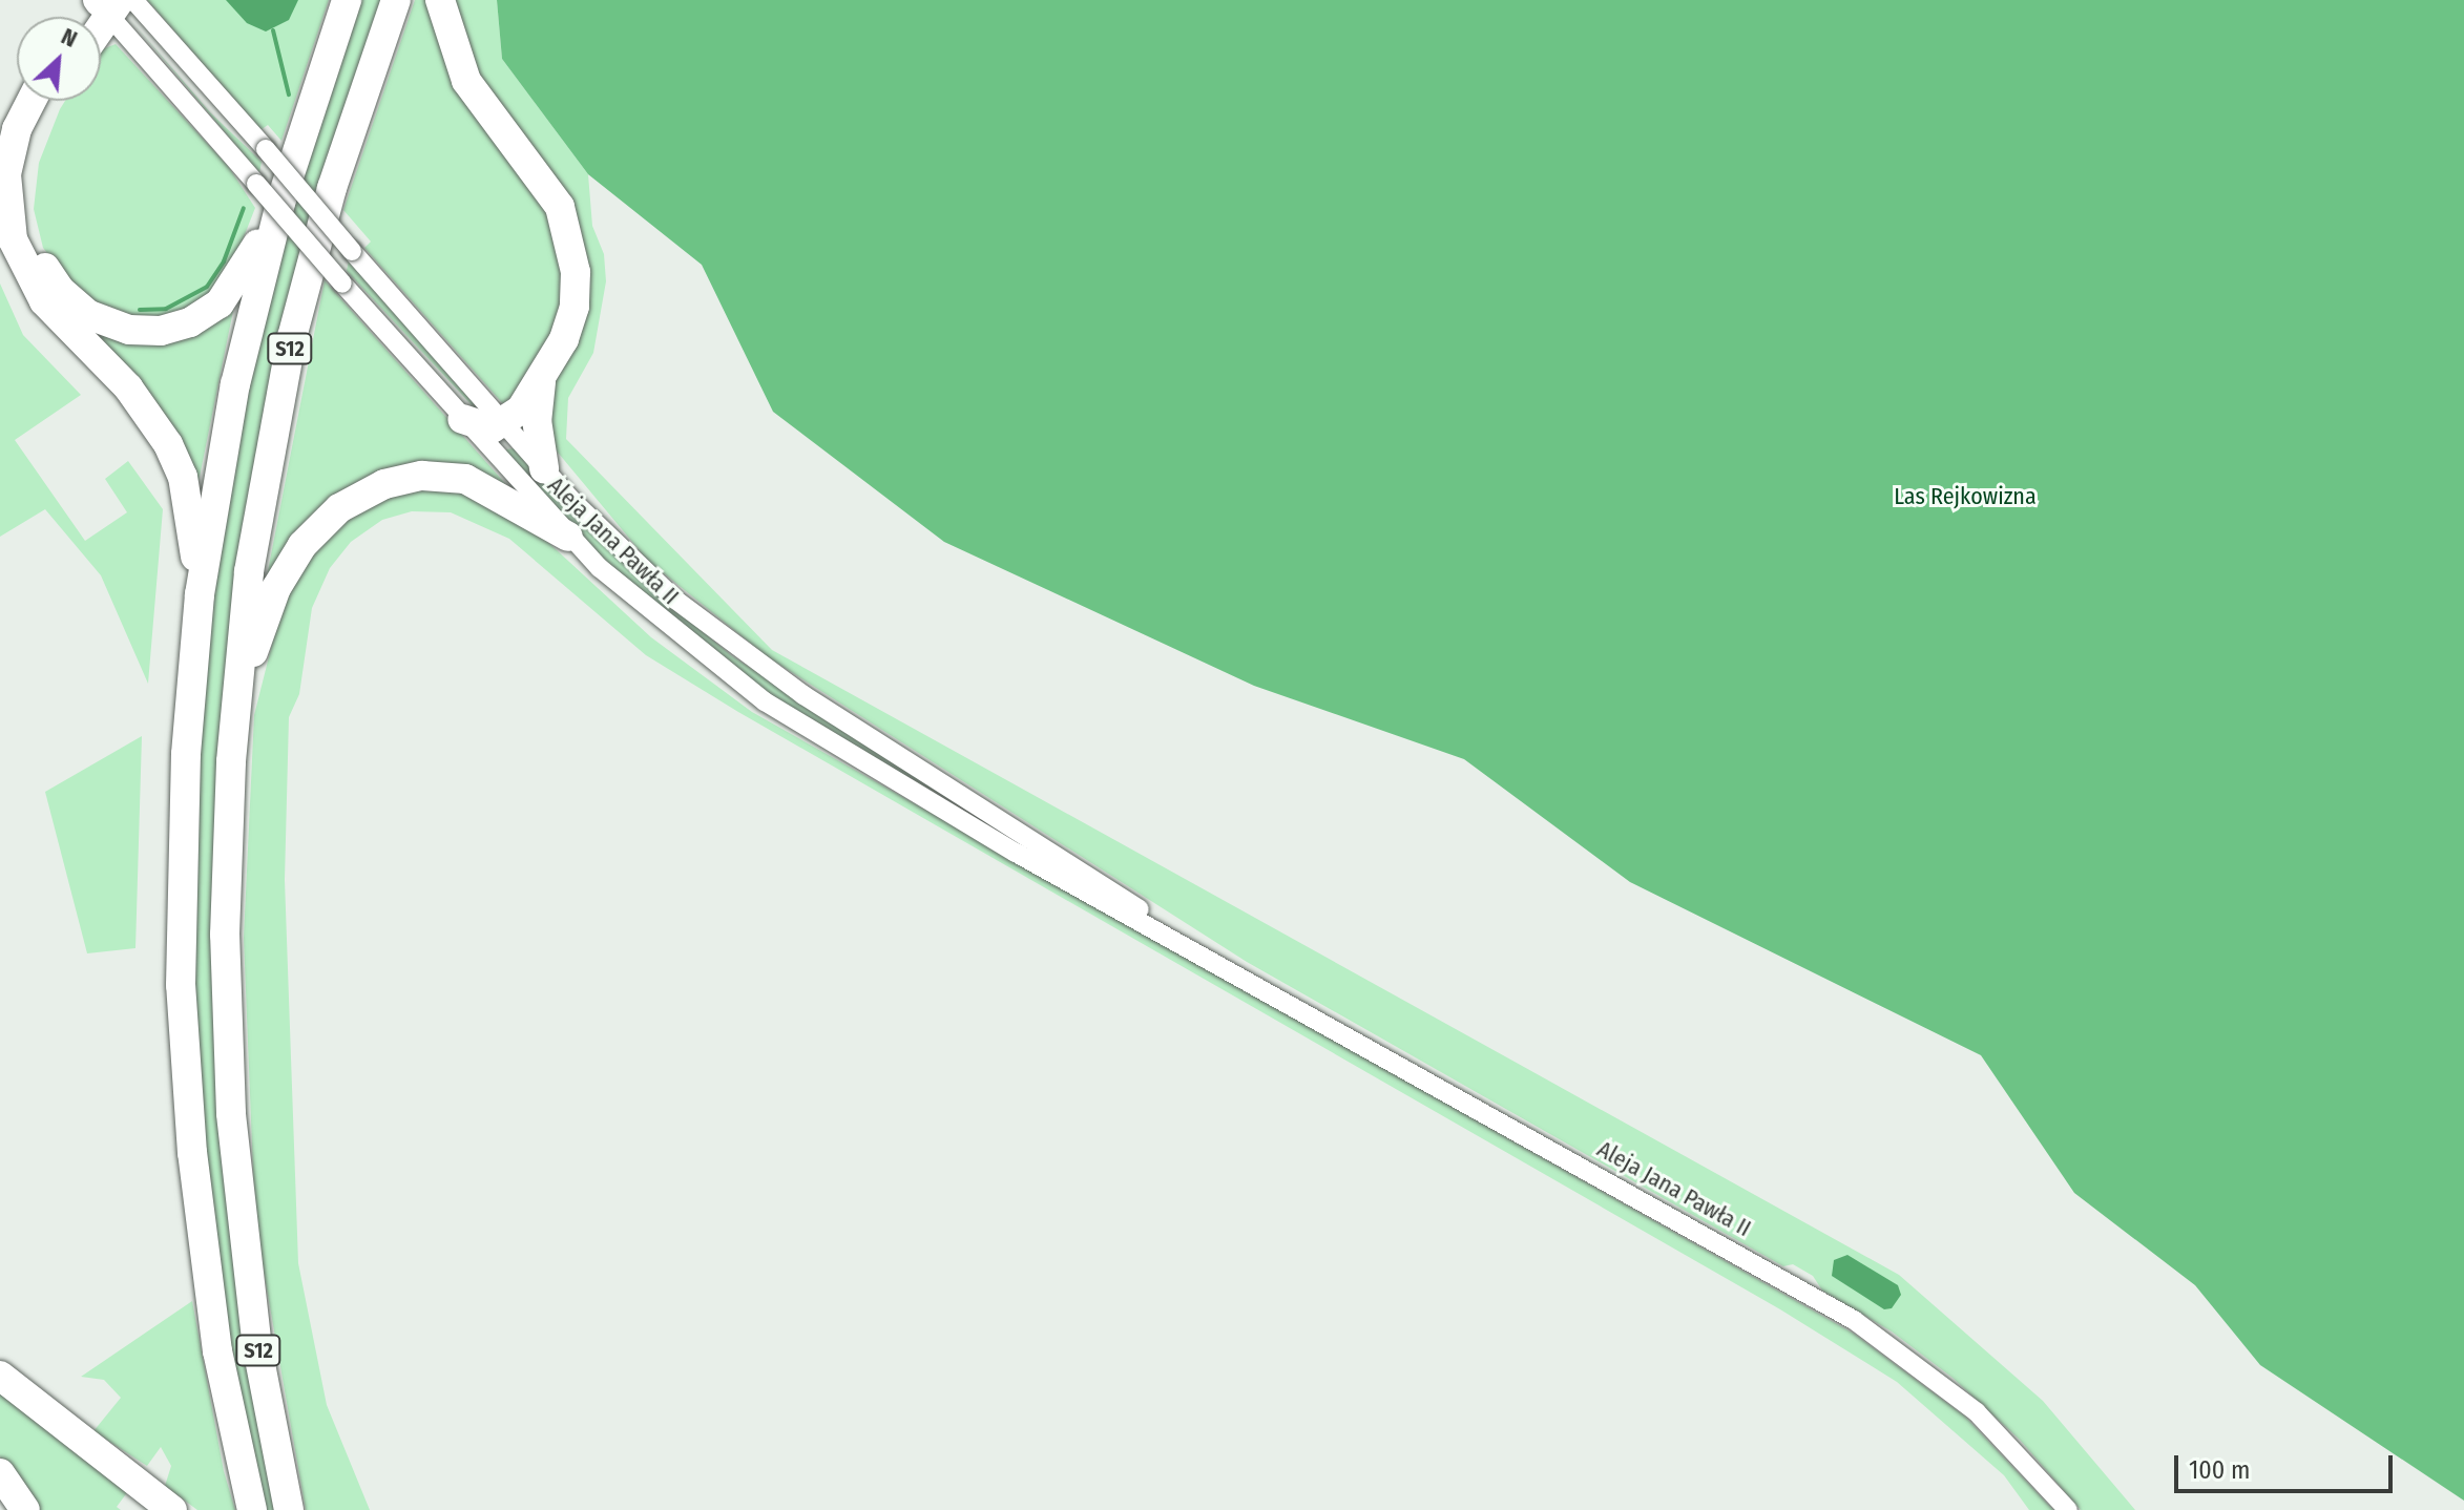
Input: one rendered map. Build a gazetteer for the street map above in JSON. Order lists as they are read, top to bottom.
{
  "streets": {
    "highway": ["S12"],
    "street": ["Aleja Jana Pawła II"]
  },
  "parks": ["Las Rejkowizna"],
  "scale_bar": "100 m",
  "north": "top right"
}
